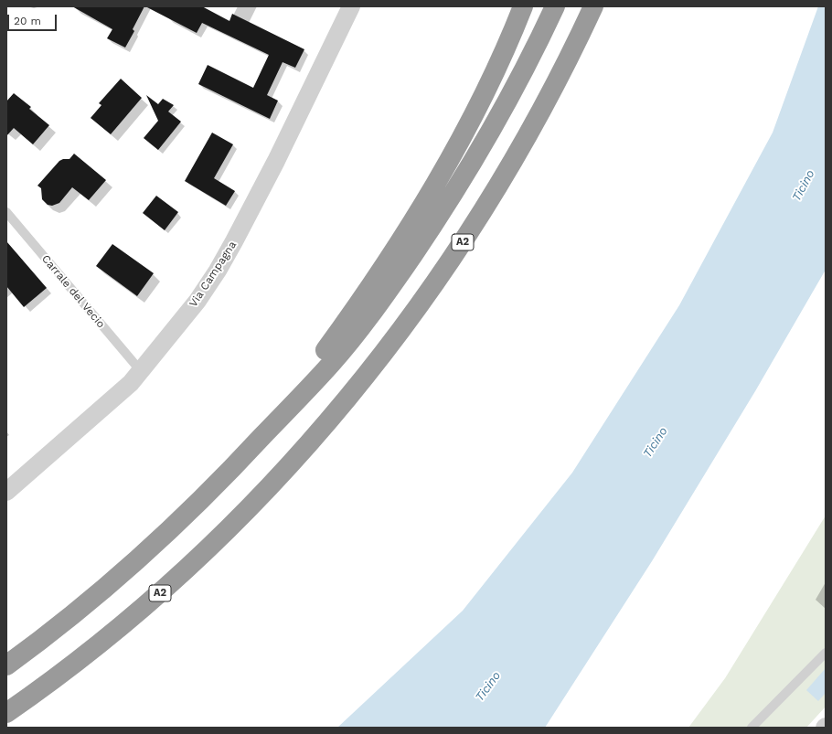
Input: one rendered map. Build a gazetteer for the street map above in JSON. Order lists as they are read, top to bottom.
{
  "streets": {
    "highway": ["A2"],
    "street": ["Via Campagna"],
    "lane": ["Carrale del Vecio"]
  },
  "crossings": [
    ["Via Campagna", "Carrale del Vecio"]
  ],
  "water": ["Ticino"],
  "scale_bar": "20 m"
}
